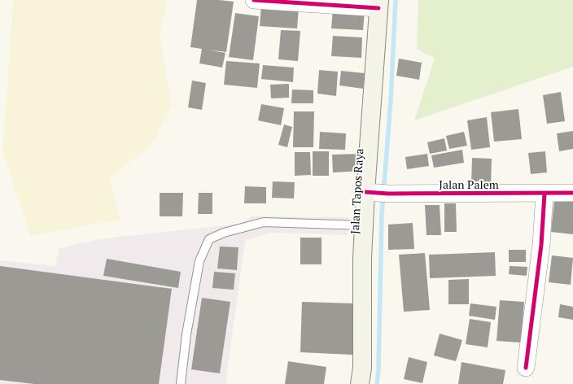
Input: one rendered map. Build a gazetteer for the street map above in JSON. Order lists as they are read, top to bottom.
{
  "streets": {
    "main road": ["Jalan Tapos Raya"],
    "street": ["Jalan Palem"]
  },
  "crossings": [
    ["Jalan Palem", "Jalan Tapos Raya"]
  ]
}
